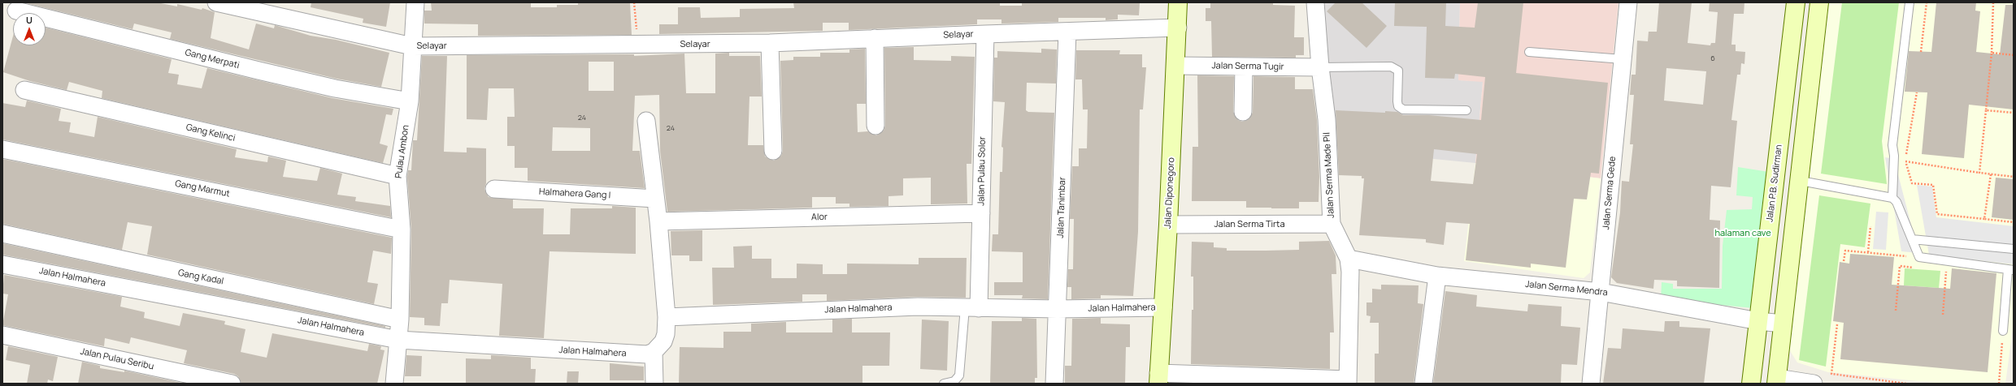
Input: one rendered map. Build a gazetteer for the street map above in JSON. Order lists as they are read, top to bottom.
{
  "streets": {
    "street": [
      "Selayar",
      "Gang Merpati",
      "Jalan Serma Tugir",
      "Gang Kelinci",
      "Pulau Ambon",
      "Jalan Pulau Solor",
      "Jalan Serma Made Pil",
      "Jalan P.B. Sudirman",
      "Gang Marmut",
      "Jalan Diponegoro",
      "Jalan Serma Gede",
      "Halmahera Gang I",
      "Jalan Tanimbar",
      "Alor",
      "Jalan Serma Tirta",
      "Jalan Halmahera",
      "Gang Kadal",
      "Jalan Serma Mendra",
      "Jalan Pulau Seribu"
    ]
  },
  "crossings": [
    ["Selayar", "Pulau Ambon"],
    ["Selayar", "Jalan Pulau Solor"],
    ["Selayar", "Jalan Diponegoro"],
    ["Selayar", "Jalan Tanimbar"],
    ["Gang Merpati", "Pulau Ambon"],
    ["Jalan Serma Tugir", "Jalan Serma Made Pil"],
    ["Jalan Serma Tugir", "Jalan Diponegoro"],
    ["Gang Kelinci", "Pulau Ambon"],
    ["Pulau Ambon", "Gang Marmut"],
    ["Pulau Ambon", "Jalan Halmahera"],
    ["Pulau Ambon", "Gang Kadal"],
    ["Jalan Pulau Solor", "Alor"],
    ["Jalan Pulau Solor", "Jalan Halmahera"],
    ["Jalan Serma Made Pil", "Jalan Serma Tirta"],
    ["Jalan Serma Made Pil", "Jalan Serma Mendra"],
    ["Jalan P.B. Sudirman", "Jalan Serma Mendra"],
    ["Jalan Diponegoro", "Jalan Serma Tirta"],
    ["Jalan Diponegoro", "Jalan Halmahera"],
    ["Jalan Serma Gede", "Jalan Serma Mendra"],
    ["Jalan Tanimbar", "Jalan Halmahera"]
  ],
  "parks": ["halaman cave"],
  "house_numbers": ["6", "24", "24"],
  "north": "top"
}
